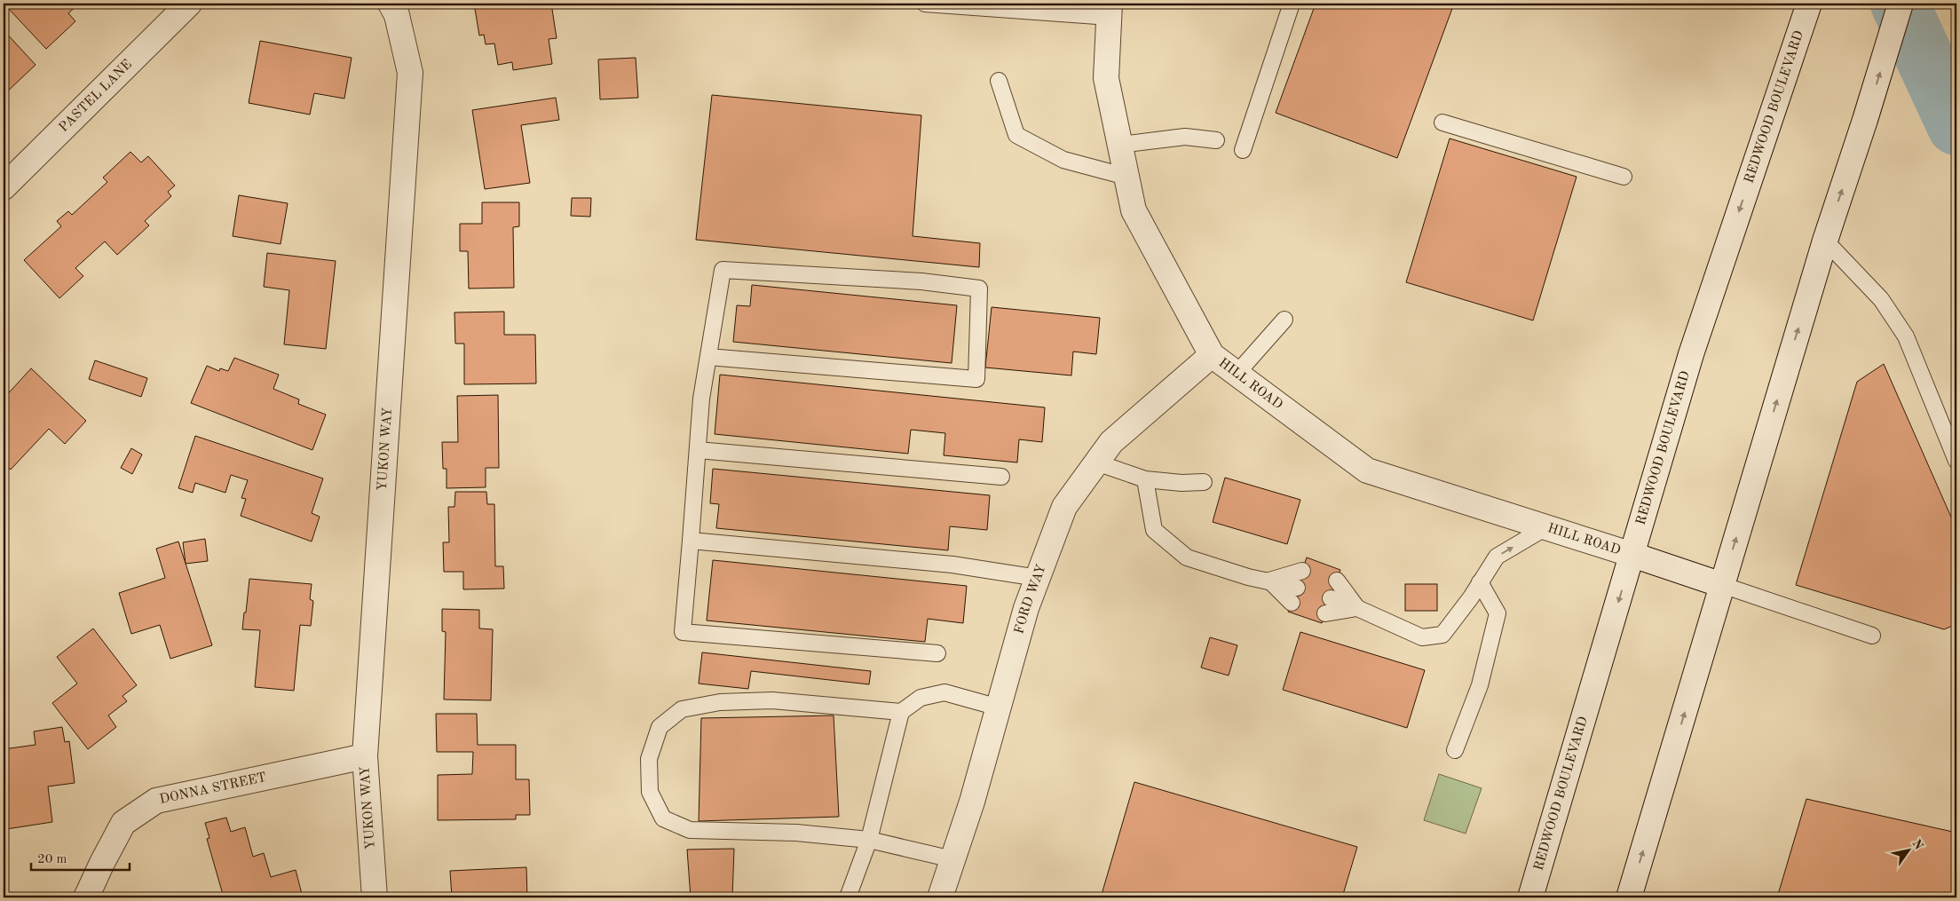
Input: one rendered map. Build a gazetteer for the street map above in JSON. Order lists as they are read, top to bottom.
{
  "streets": {
    "street": [
      "PASTEL LANE",
      "REDWOOD BOULEVARD",
      "HILL ROAD",
      "YUKON WAY",
      "FORD WAY",
      "DONNA STREET"
    ]
  },
  "crossings": [
    ["REDWOOD BOULEVARD", "HILL ROAD"],
    ["HILL ROAD", "FORD WAY"],
    ["YUKON WAY", "DONNA STREET"]
  ],
  "scale_bar": "20 m",
  "north": "top right"
}
